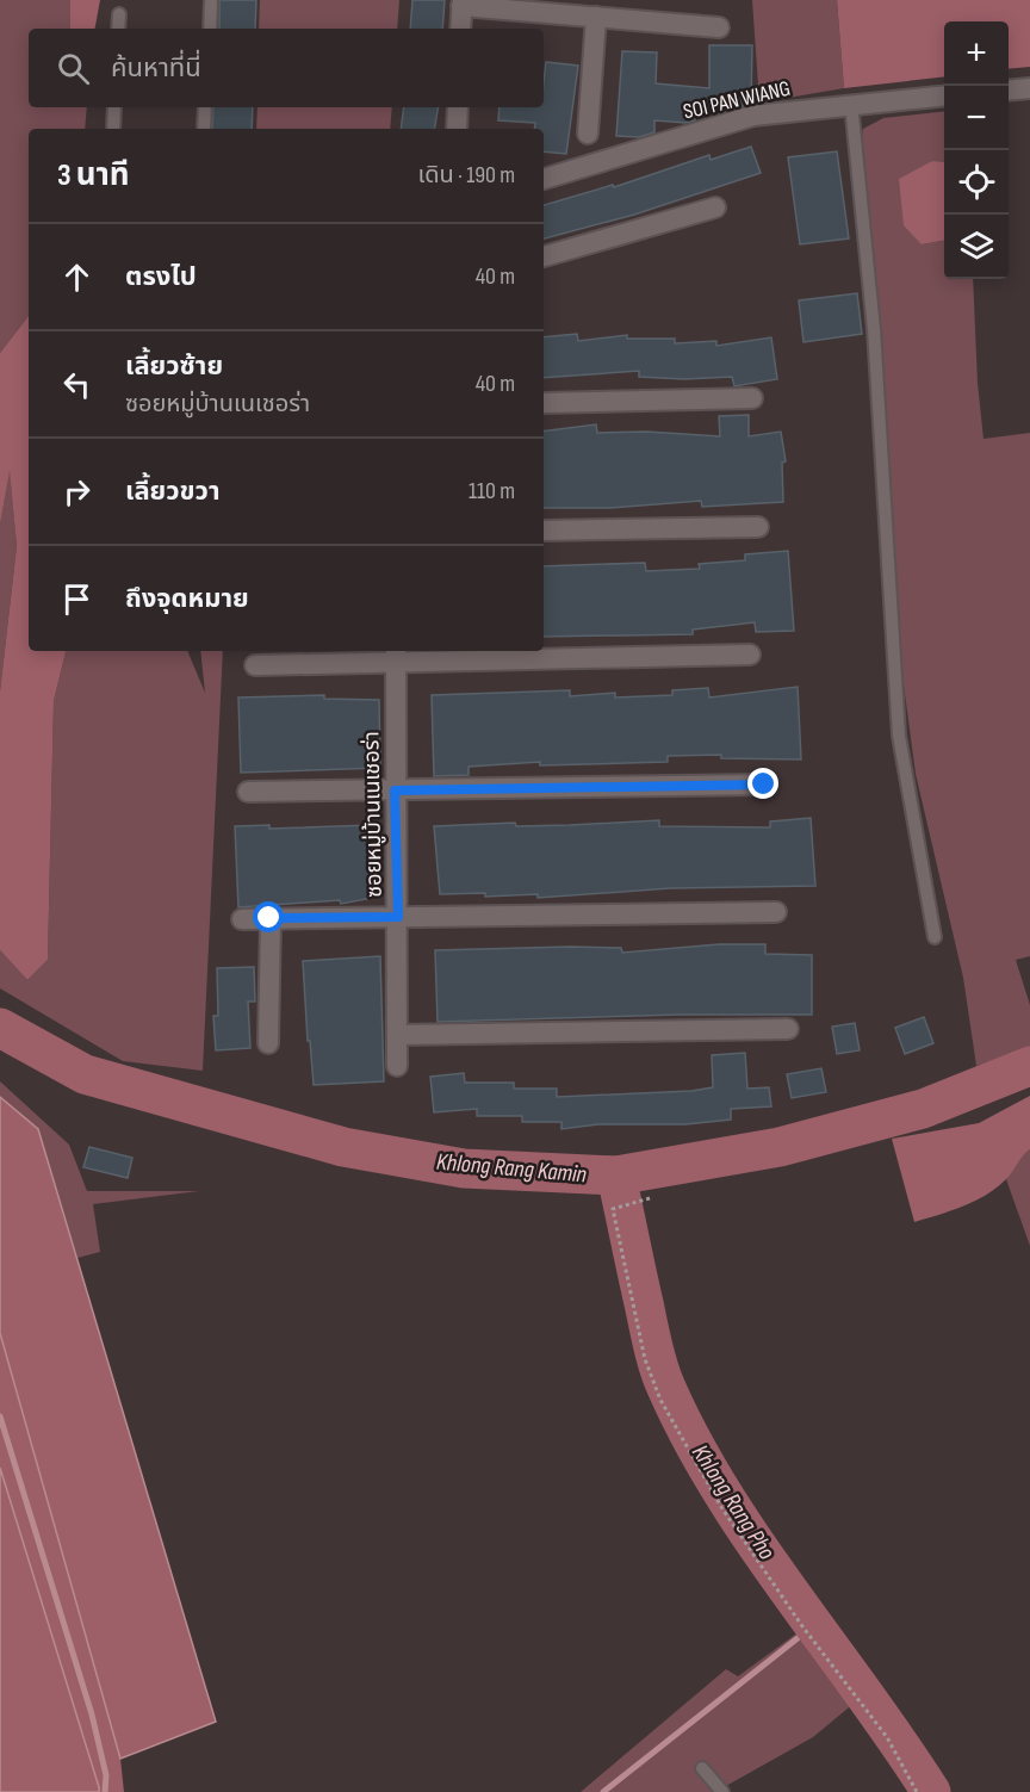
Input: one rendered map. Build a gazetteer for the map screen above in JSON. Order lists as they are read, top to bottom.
{
  "streets": {
    "street": ["SOI PAN WIANG", "ซอยหมู่บ้านเนเชอร่า"]
  },
  "water": ["Khlong Rang Kamin", "Khlong Rang Pho"],
  "page": {
    "map_buttons": ["+", "−"],
    "search": "ค้นหาที่นี่",
    "heading": ["3 นาที", "เดิน · 190 m"],
    "list": [
      ["ตรงไป", "40 m"],
      ["เลี้ยวซ้าย", "ซอยหมู่บ้านเนเชอร่า", "40 m"],
      ["เลี้ยวขวา", "110 m"],
      "ถึงจุดหมาย"
    ]
  }
}
